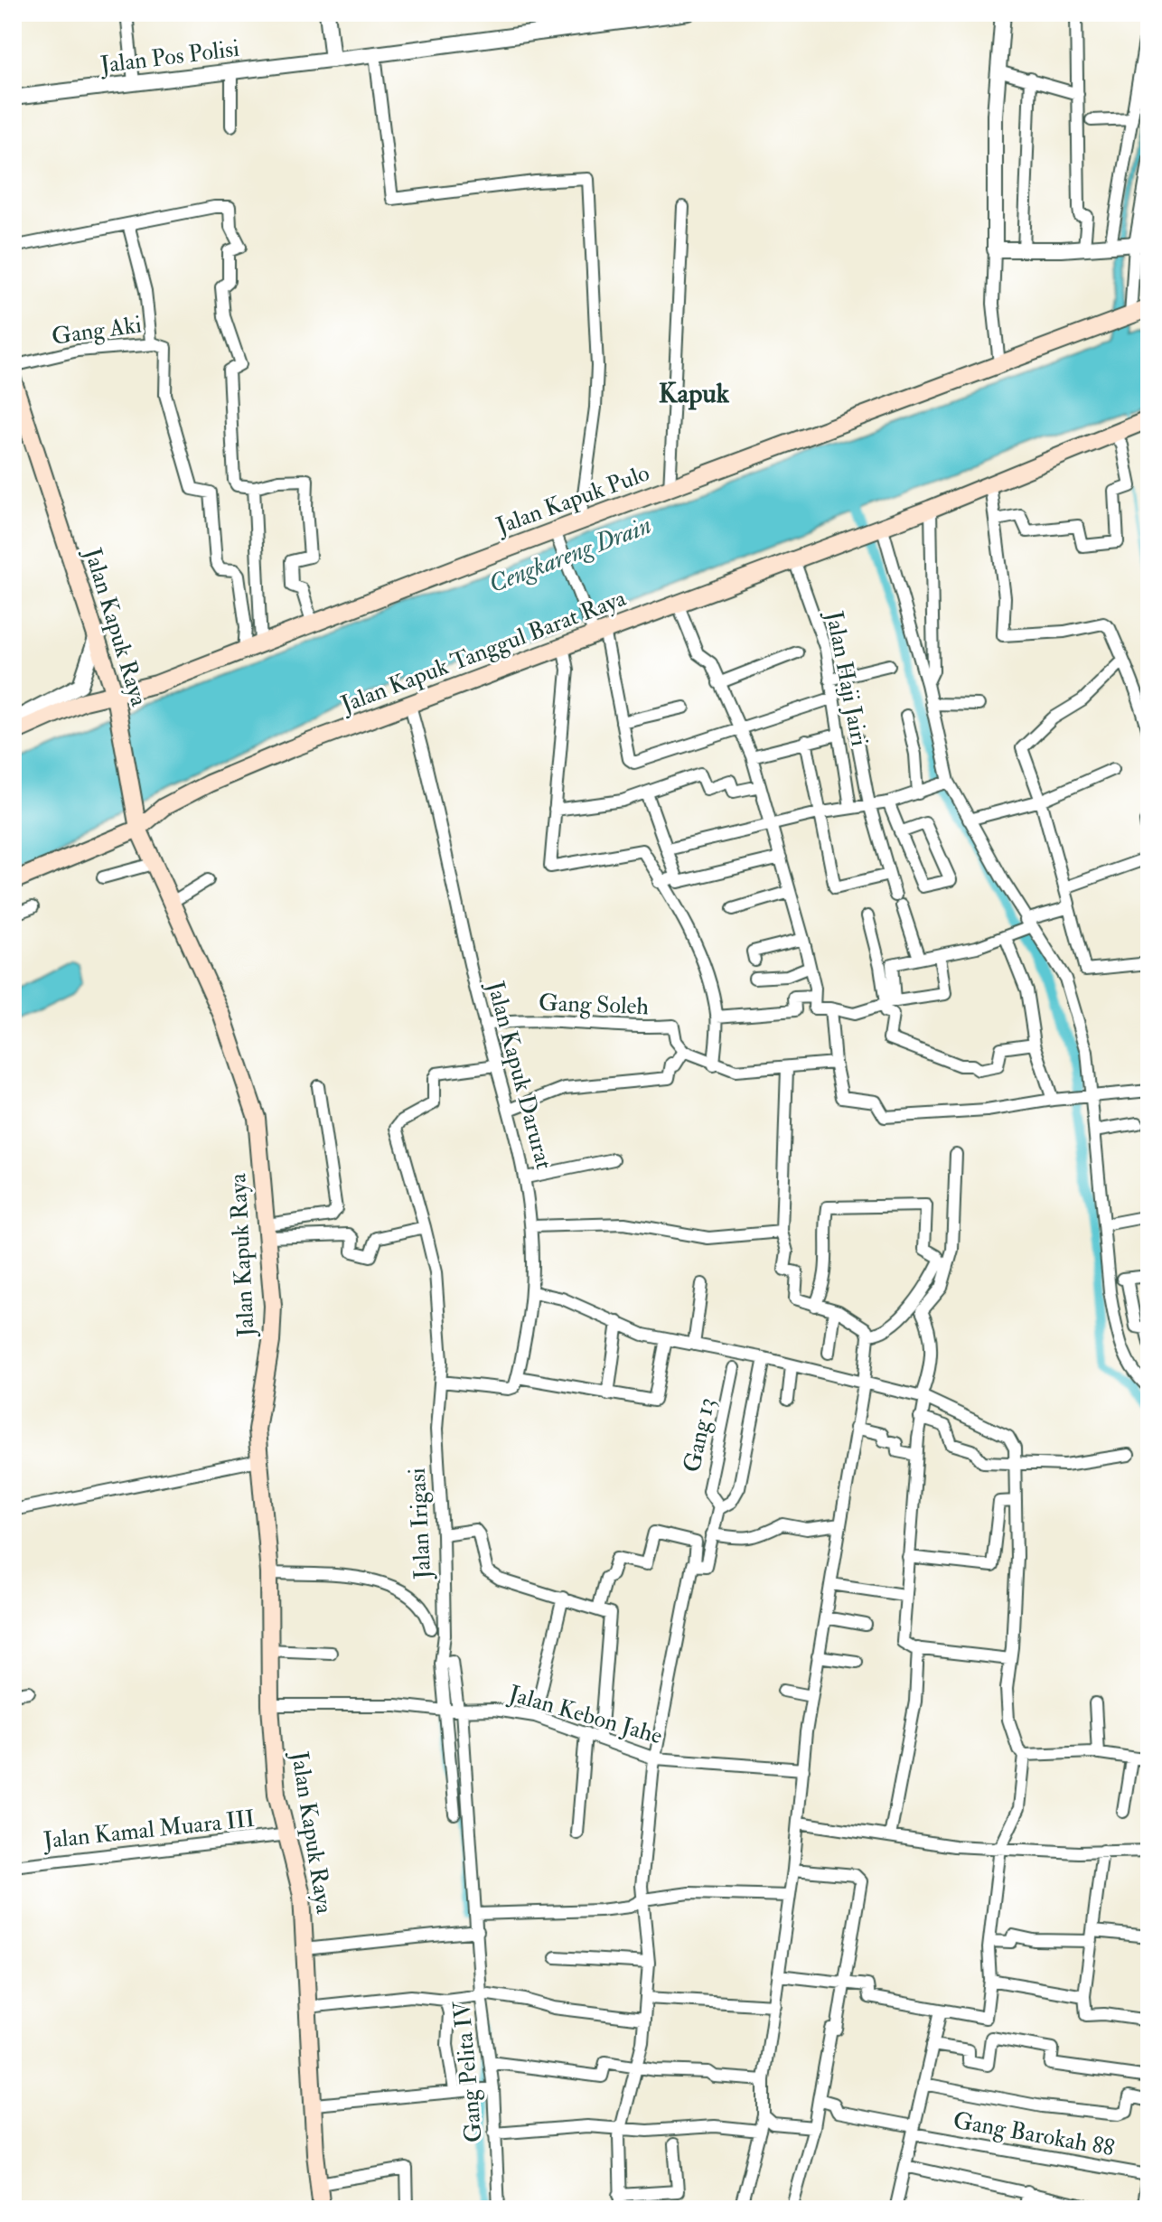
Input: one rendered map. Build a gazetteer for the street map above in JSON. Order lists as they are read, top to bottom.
{
  "streets": {
    "main road": ["Jalan Kapuk Pulo", "Jalan Kapuk Raya", "Jalan Kapuk Tanggul Barat Raya"],
    "street": [
      "Jalan Pos Polisi",
      "Gang Aki",
      "Jalan Haji Jairi",
      "Gang Soleh",
      "Jalan Kapuk Darurat",
      "Gang 13",
      "Jalan Irigasi",
      "Jalan Kebon Jahe",
      "Jalan Kamal Muara III",
      "Gang Pelita IV",
      "Gang Barokah 88"
    ]
  },
  "crossings": [
    ["Jalan Kapuk Pulo", "Jalan Kapuk Raya"],
    ["Jalan Kapuk Raya", "Jalan Kapuk Tanggul Barat Raya"],
    ["Jalan Kapuk Raya", "Jalan Kebon Jahe"],
    ["Jalan Kapuk Raya", "Jalan Kamal Muara III"],
    ["Jalan Kapuk Tanggul Barat Raya", "Jalan Haji Jairi"],
    ["Jalan Kapuk Tanggul Barat Raya", "Jalan Kapuk Darurat"],
    ["Gang Soleh", "Jalan Kapuk Darurat"],
    ["Jalan Kapuk Darurat", "Jalan Irigasi"],
    ["Jalan Irigasi", "Jalan Kebon Jahe"],
    ["Jalan Irigasi", "Gang Pelita IV"],
    ["Jalan Kebon Jahe", "Gang Pelita IV"]
  ],
  "districts": ["Kapuk"],
  "water": ["Cengkareng Drain"]
}
